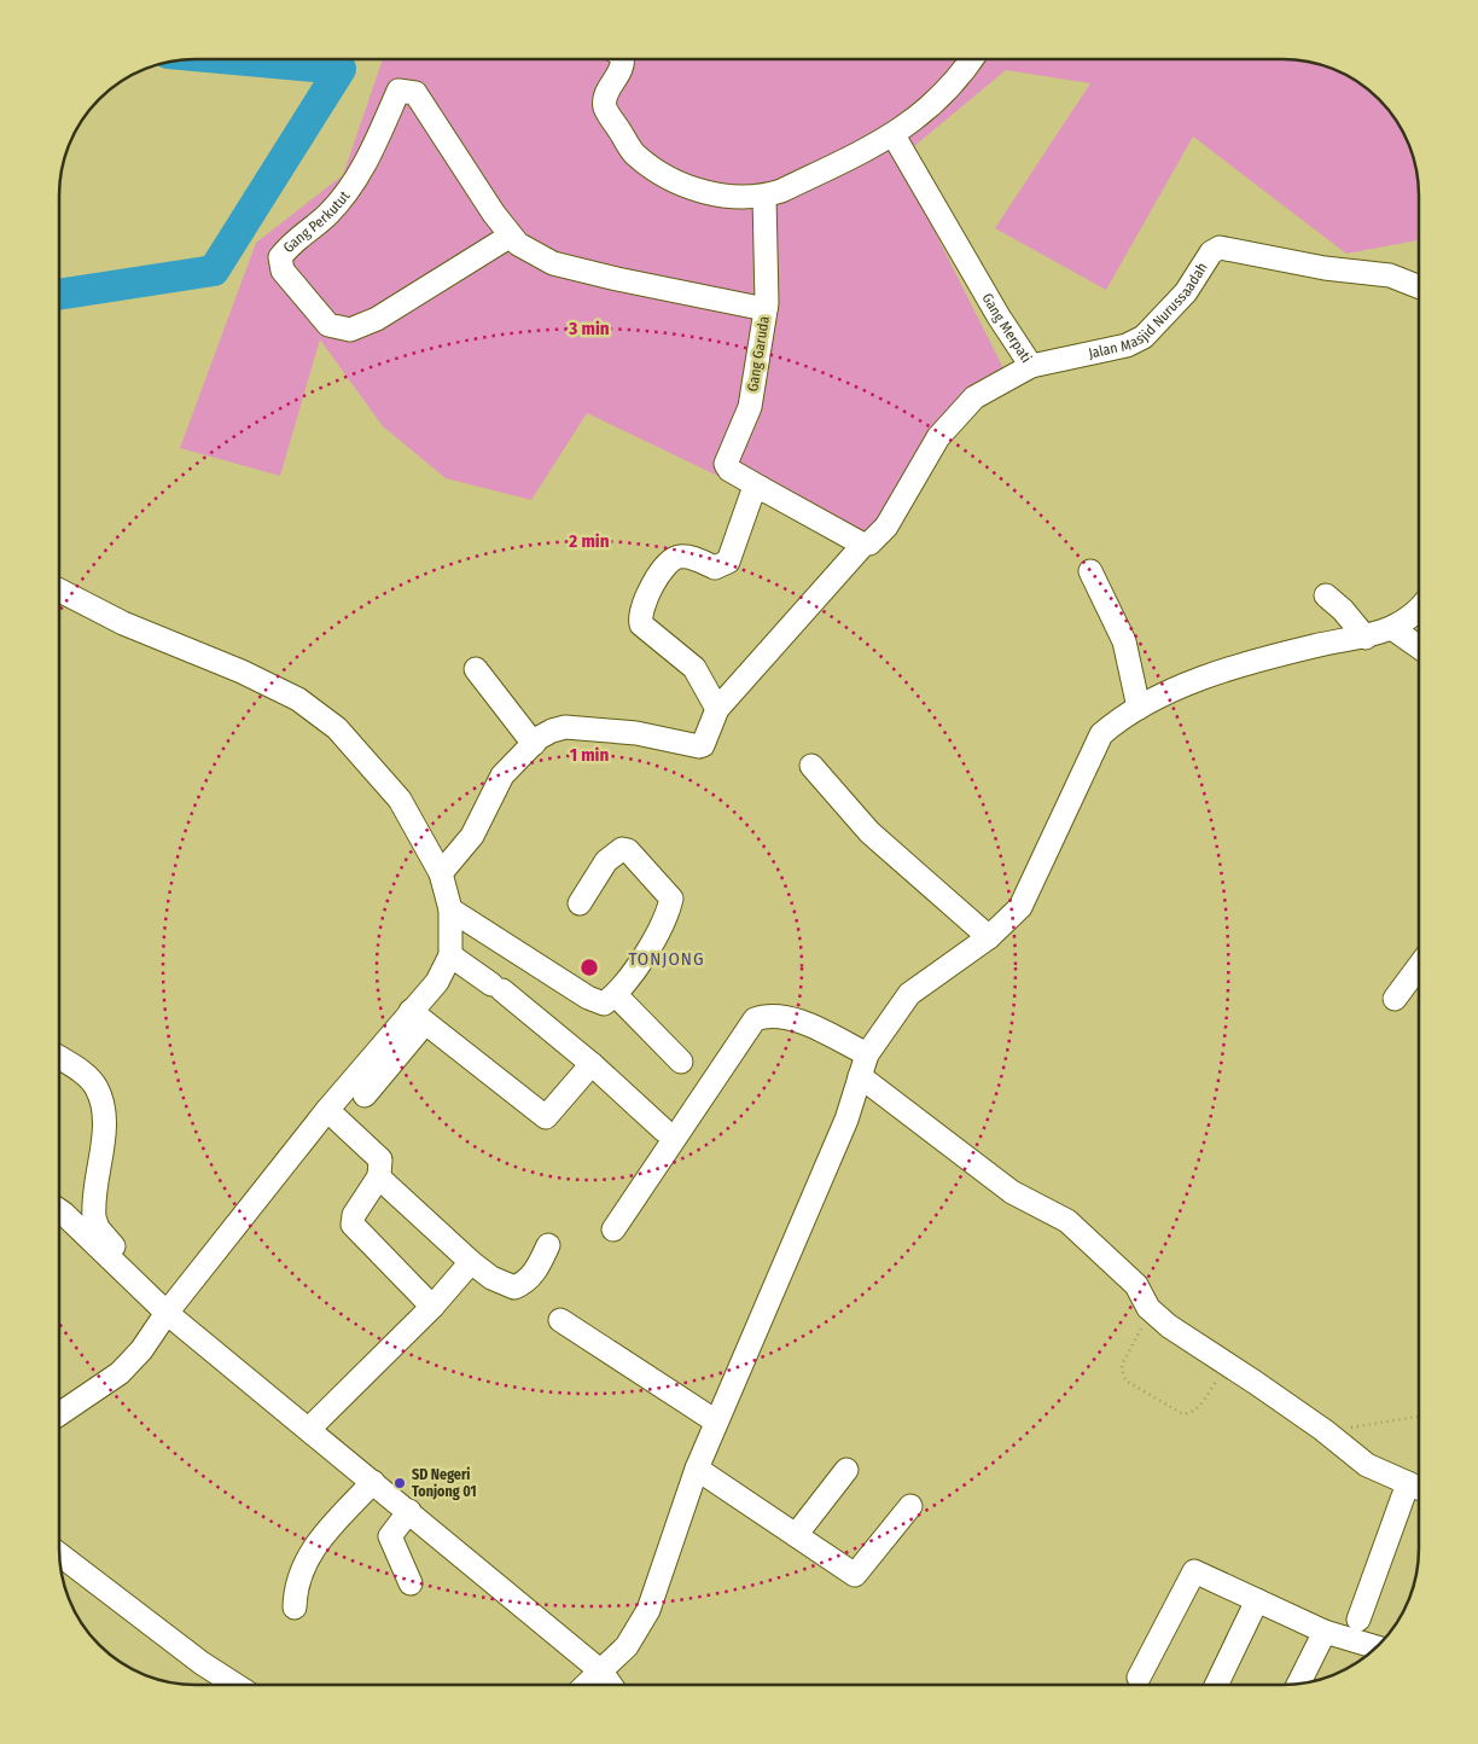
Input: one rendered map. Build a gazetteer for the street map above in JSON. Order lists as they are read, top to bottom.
{
  "streets": {
    "street": [
      "Gang Perkutut",
      "Jalan Masjid Nurussaadah",
      "Gang Merpati",
      "Gang Garuda"
    ]
  },
  "crossings": [
    ["Gang Perkutut", "Gang Garuda"],
    ["Jalan Masjid Nurussaadah", "Gang Merpati"],
    ["Gang Merpati", "Gang Garuda"]
  ],
  "districts": ["TONJONG"],
  "places": ["SD Negeri Tonjong 01"],
  "rings": ["3 min", "2 min", "1 min"]
}
